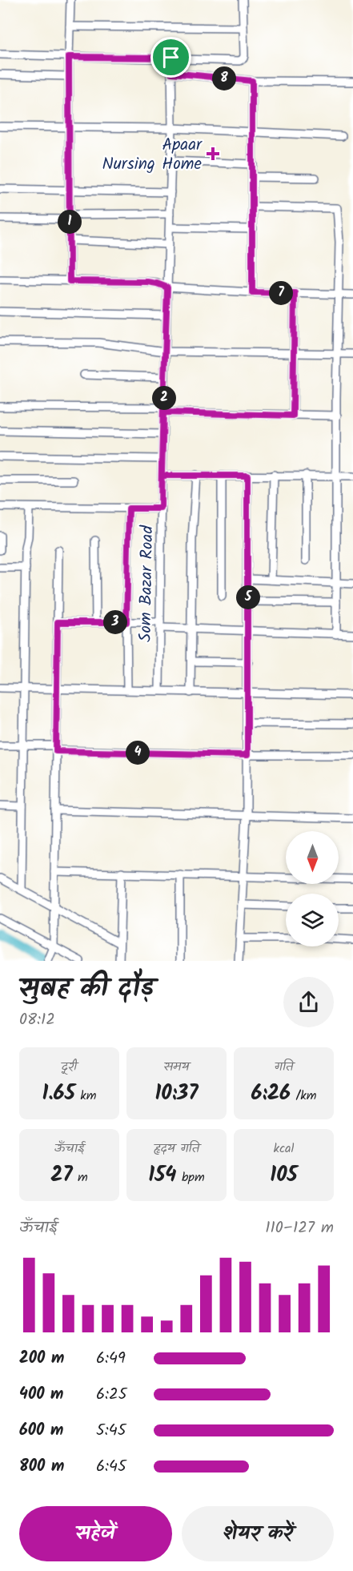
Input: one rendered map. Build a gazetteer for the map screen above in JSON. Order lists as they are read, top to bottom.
{
  "streets": {
    "street": ["Som Bazar Road"]
  },
  "places": {
    "health": ["Apaar Nursing Home"]
  },
  "north": "bottom",
  "page": {
    "pins": [
      "8",
      "1",
      "7",
      "2",
      "5",
      "3",
      "4"
    ],
    "heading": ["सुबह की दौड़", "08:12"],
    "stats": [
      ["दूरी", "1.65 km"],
      ["समय", "10:37"],
      ["गति", "6:26 /km"],
      ["ऊँचाई", "27 m"],
      ["हृदय गति", "154 bpm"],
      ["kcal", "105"]
    ],
    "chart": ["ऊँचाई", "110–127 m"],
    "list": [
      {
        "name": "200 m",
        "note": "6:49"
      },
      {
        "name": "400 m",
        "note": "6:25"
      },
      {
        "name": "600 m",
        "note": "5:45"
      },
      {
        "name": "800 m",
        "note": "6:45"
      }
    ],
    "buttons": ["सहेजें", "शेयर करें"]
  }
}
